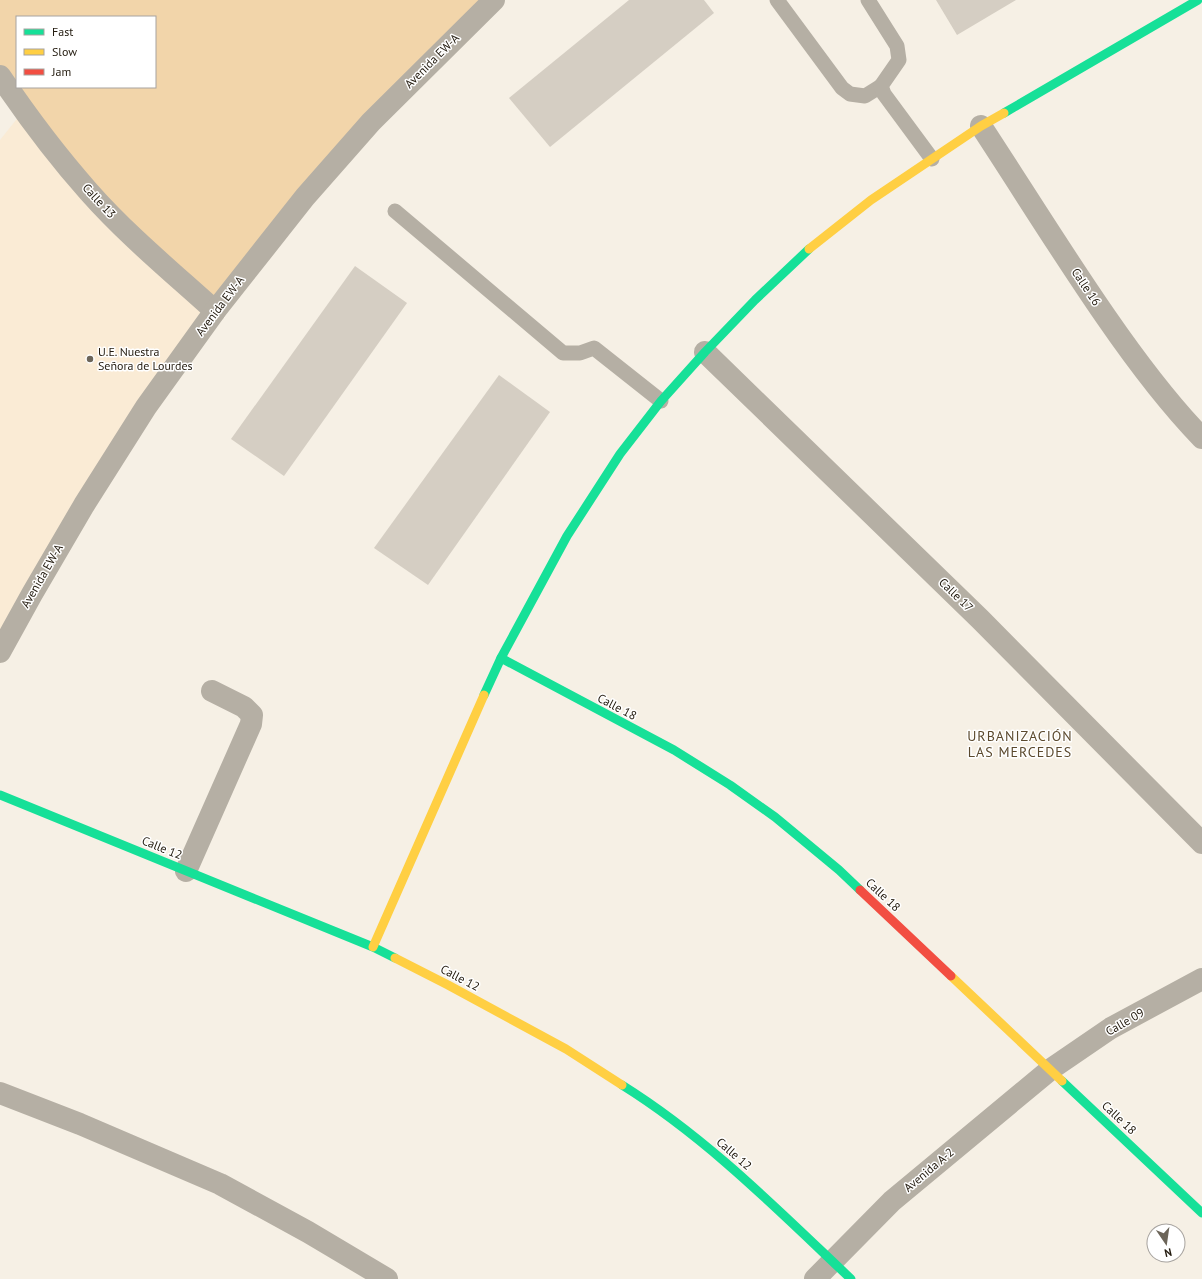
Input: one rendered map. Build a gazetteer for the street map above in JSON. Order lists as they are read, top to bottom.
{
  "streets": {
    "street": [
      "Avenida EW-A",
      "Calle 13",
      "Calle 16",
      "Calle 17",
      "Calle 18",
      "Calle 12",
      "Calle 09",
      "Avenida A-2"
    ]
  },
  "crossings": [
    ["Avenida EW-A", "Calle 13"],
    ["Calle 18", "Calle 09"],
    ["Calle 18", "Avenida A-2"],
    ["Calle 12", "Avenida A-2"],
    ["Calle 09", "Avenida A-2"]
  ],
  "districts": ["URBANIZACIÓN LAS MERCEDES"],
  "places": ["U.E. Nuestra Señora de Lourdes"],
  "legend": ["Fast", "Slow", "Jam"],
  "north": "bottom"
}
